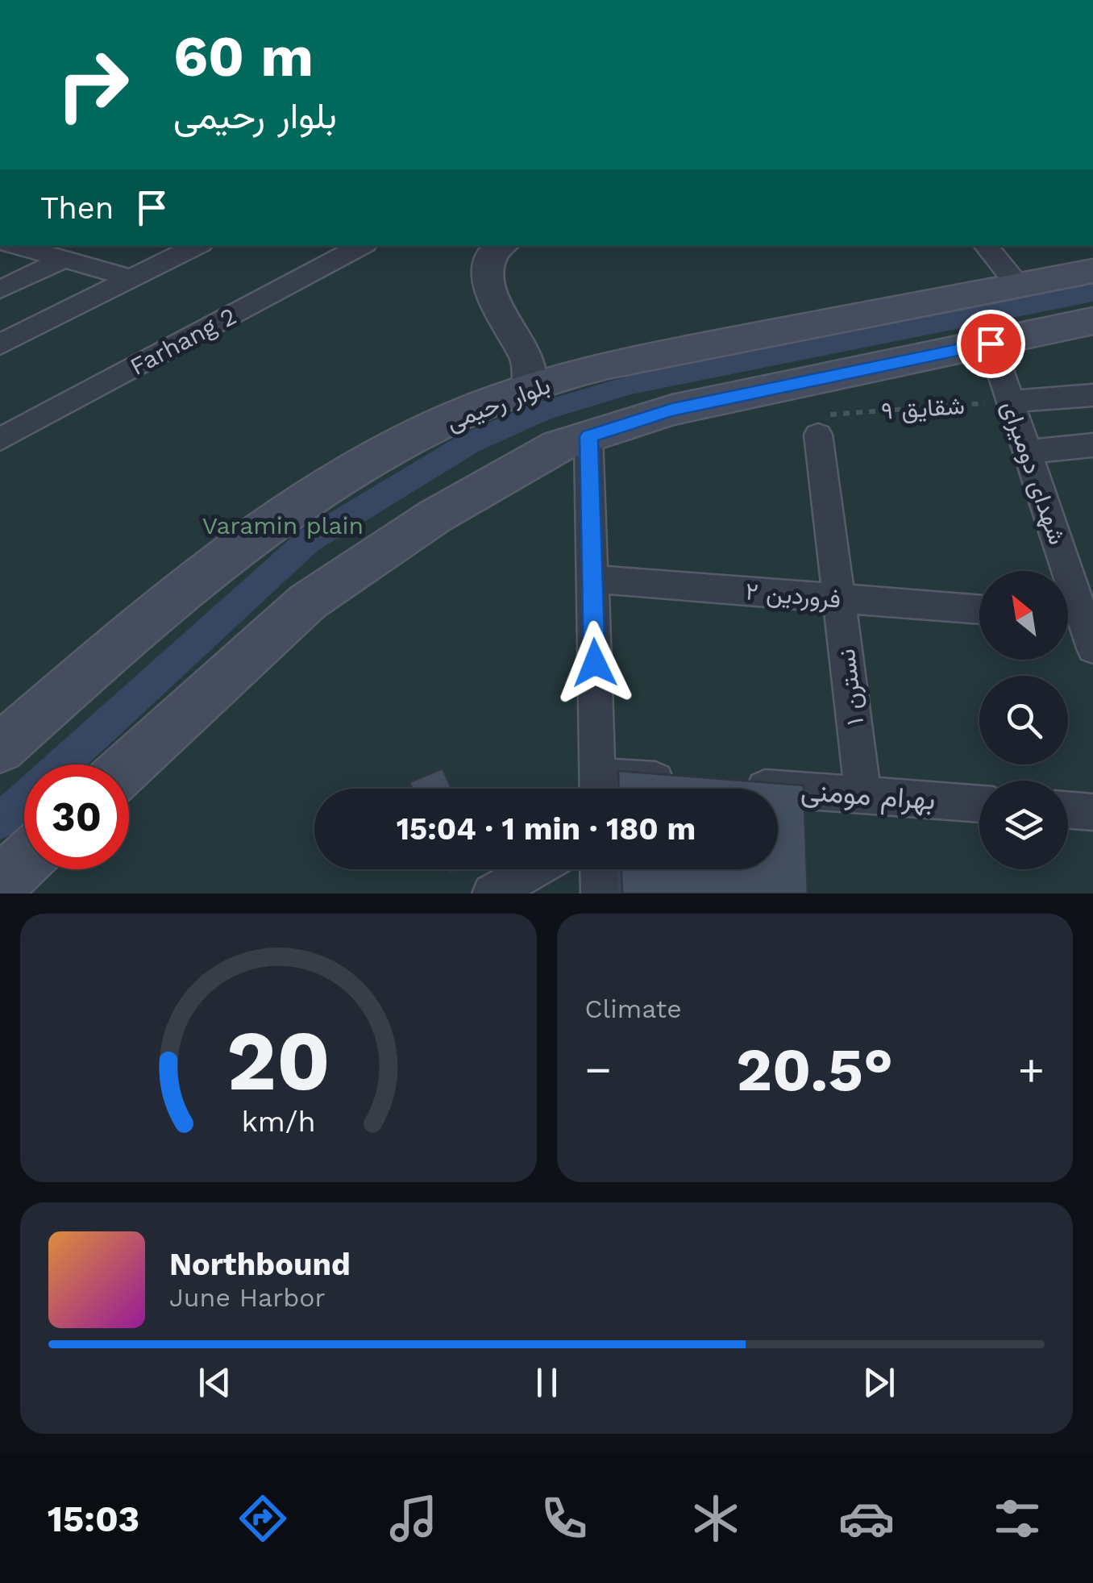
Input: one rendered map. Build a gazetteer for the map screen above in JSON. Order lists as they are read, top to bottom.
{
  "streets": {
    "main road": ["بلوار رحیمی"],
    "street": [
      "Farhang 2",
      "شهدای دومیرای",
      "فروردین ۲",
      "نسترن ۱",
      "بهرام مومنی"
    ],
    "path": ["شقایق ۹"]
  },
  "crossings": [
    ["شقایق ۹", "شهدای دومیرای"],
    ["شقایق ۹", "نسترن ۱"],
    ["فروردین ۲", "نسترن ۱"],
    ["نسترن ۱", "بهرام مومنی"]
  ],
  "parks": ["Varamin plain"],
  "north": "top left",
  "page": {
    "turn": ["60 m", "بلوار رحیمی"],
    "then": "Then",
    "limit": "30",
    "trip": "15:04 · 1 min · 180 m",
    "tile": "Climate",
    "heat": ["−", "20.5°", "+"],
    "song": ["Northbound", "June Harbor"],
    "tabs": "15:03",
    "gauge": ["20", "km/h"]
  }
}
